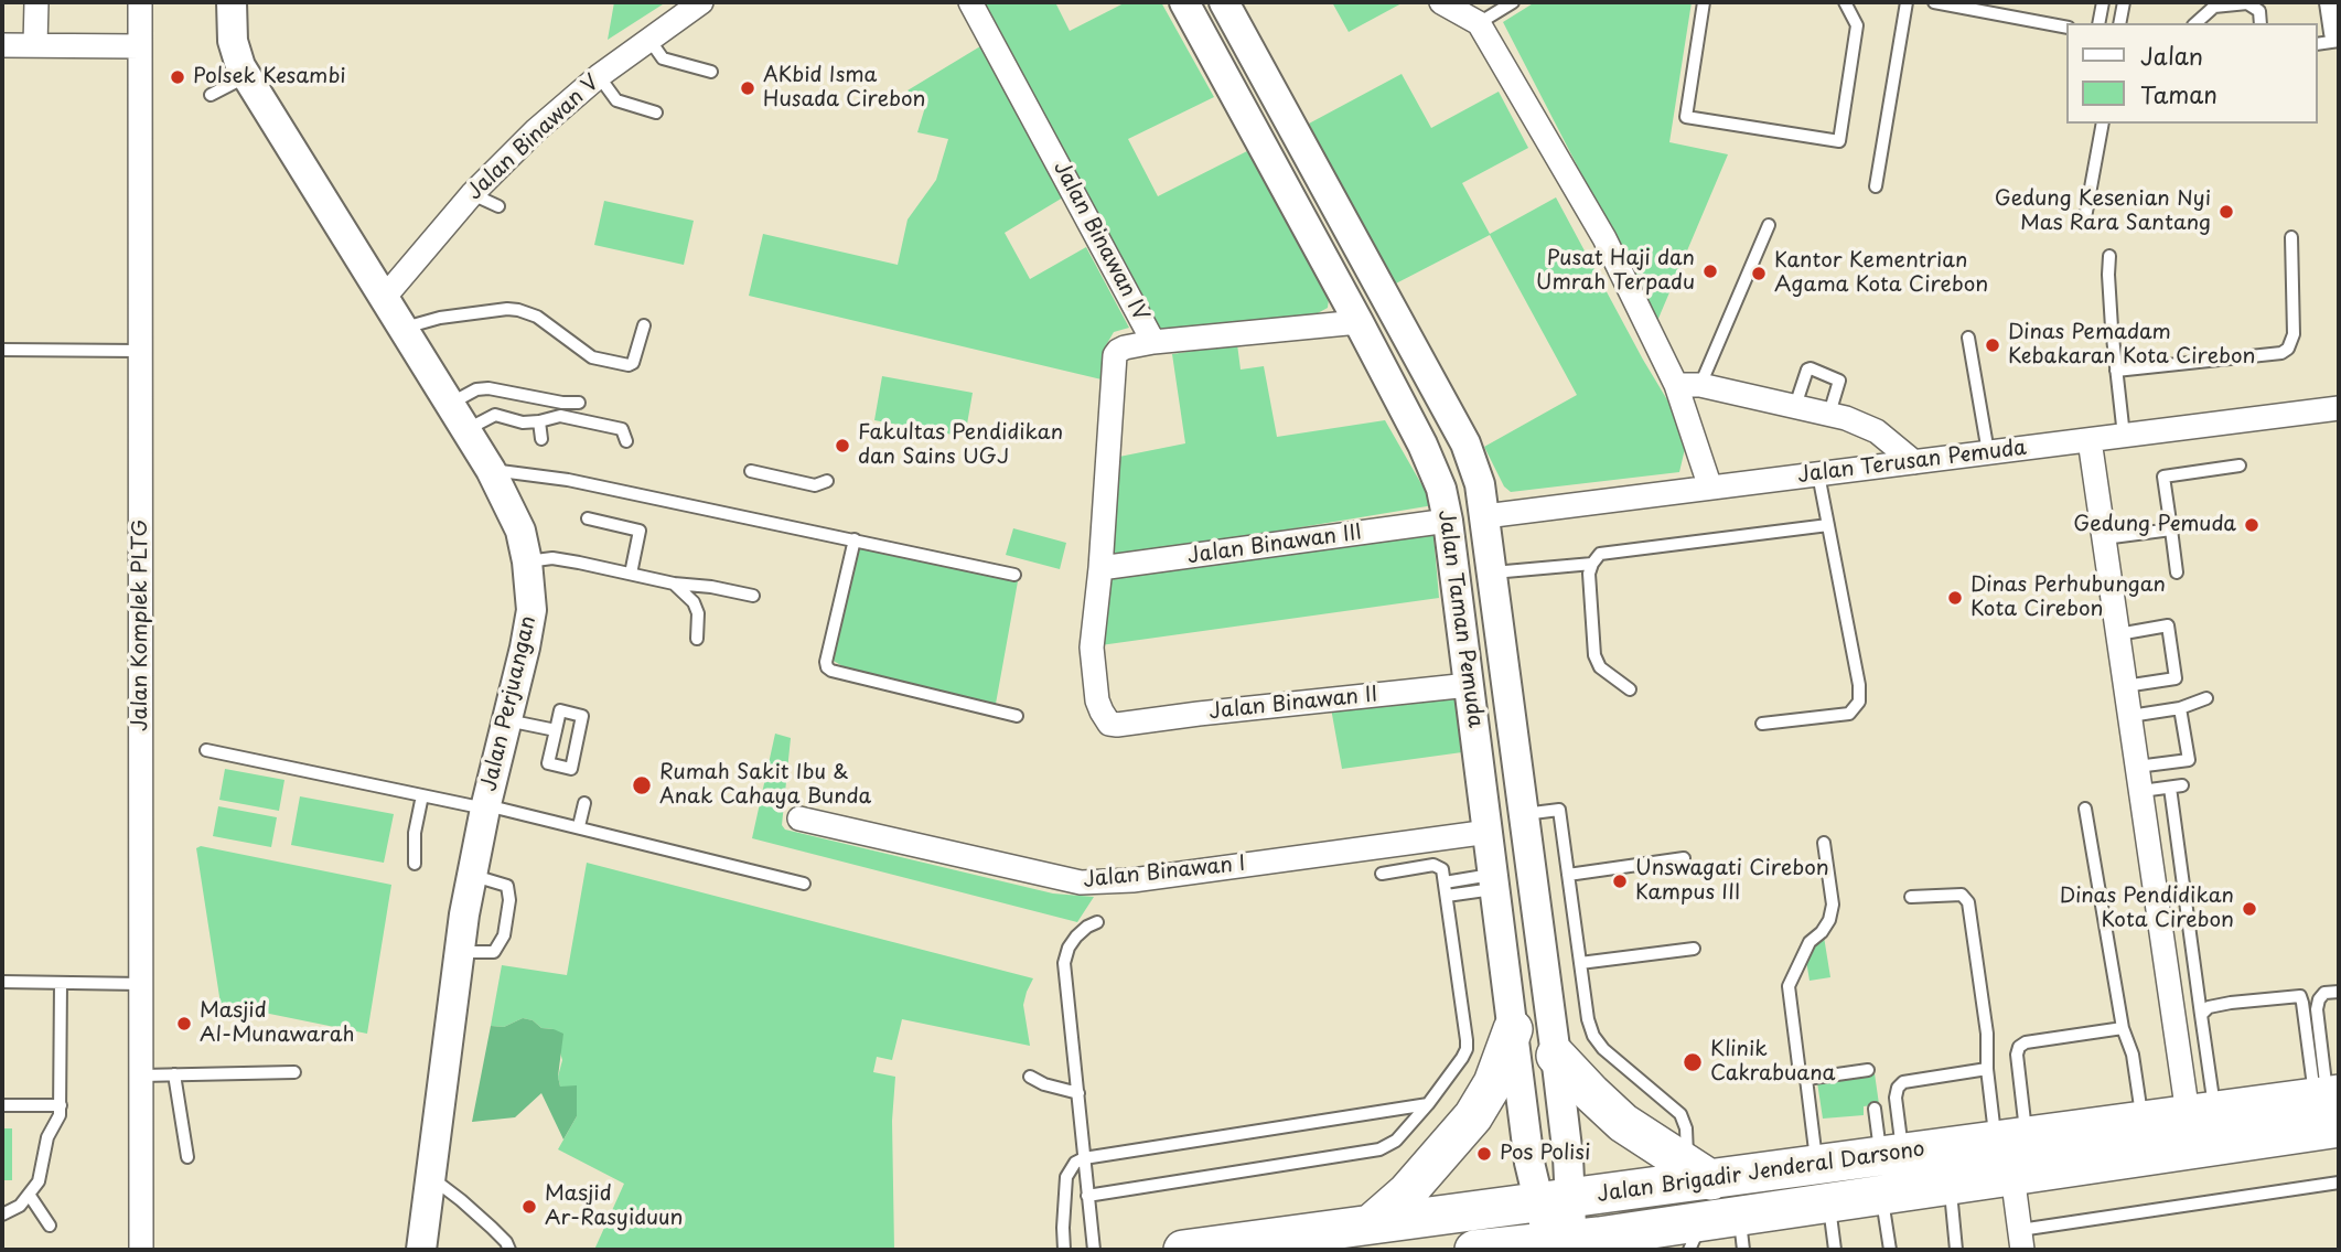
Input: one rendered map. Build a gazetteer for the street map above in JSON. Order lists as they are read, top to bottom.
{
  "streets": {
    "highway": ["Jalan Brigadir Jenderal Darsono"],
    "street": [
      "Jalan Binawan V",
      "Jalan Binawan IV",
      "Jalan Terusan Pemuda",
      "Jalan Binawan III",
      "Jalan Taman Pemuda",
      "Jalan Komplek PLTG",
      "Jalan Perjuangan",
      "Jalan Binawan II",
      "Jalan Binawan I"
    ]
  },
  "crossings": [
    ["Jalan Binawan V", "Jalan Perjuangan"],
    ["Jalan Binawan IV", "Jalan Taman Pemuda"],
    ["Jalan Terusan Pemuda", "Jalan Taman Pemuda"],
    ["Jalan Binawan III", "Jalan Taman Pemuda"],
    ["Jalan Binawan III", "Jalan Binawan II"],
    ["Jalan Taman Pemuda", "Jalan Binawan II"],
    ["Jalan Taman Pemuda", "Jalan Binawan I"],
    ["Jalan Taman Pemuda", "Jalan Brigadir Jenderal Darsono"]
  ],
  "places": [
    "Polsek Kesambi",
    "AKbid Isma Husada Cirebon",
    "Gedung Kesenian Nyi Mas Rara Santang",
    "Pusat Haji dan Umrah Terpadu",
    "Kantor Kementrian Agama Kota Cirebon",
    "Dinas Pemadam Kebakaran Kota Cirebon",
    "Fakultas Pendidikan dan Sains UGJ",
    "Gedung Pemuda",
    "Dinas Perhubungan Kota Cirebon",
    "Rumah Sakit Ibu & Anak Cahaya Bunda",
    "Unswagati Cirebon Kampus III",
    "Dinas Pendidikan Kota Cirebon",
    "Masjid Al-Munawarah",
    "Klinik Cakrabuana",
    "Pos Polisi",
    "Masjid Ar-Rasyiduun"
  ],
  "legend": ["Jalan", "Taman"]
}
